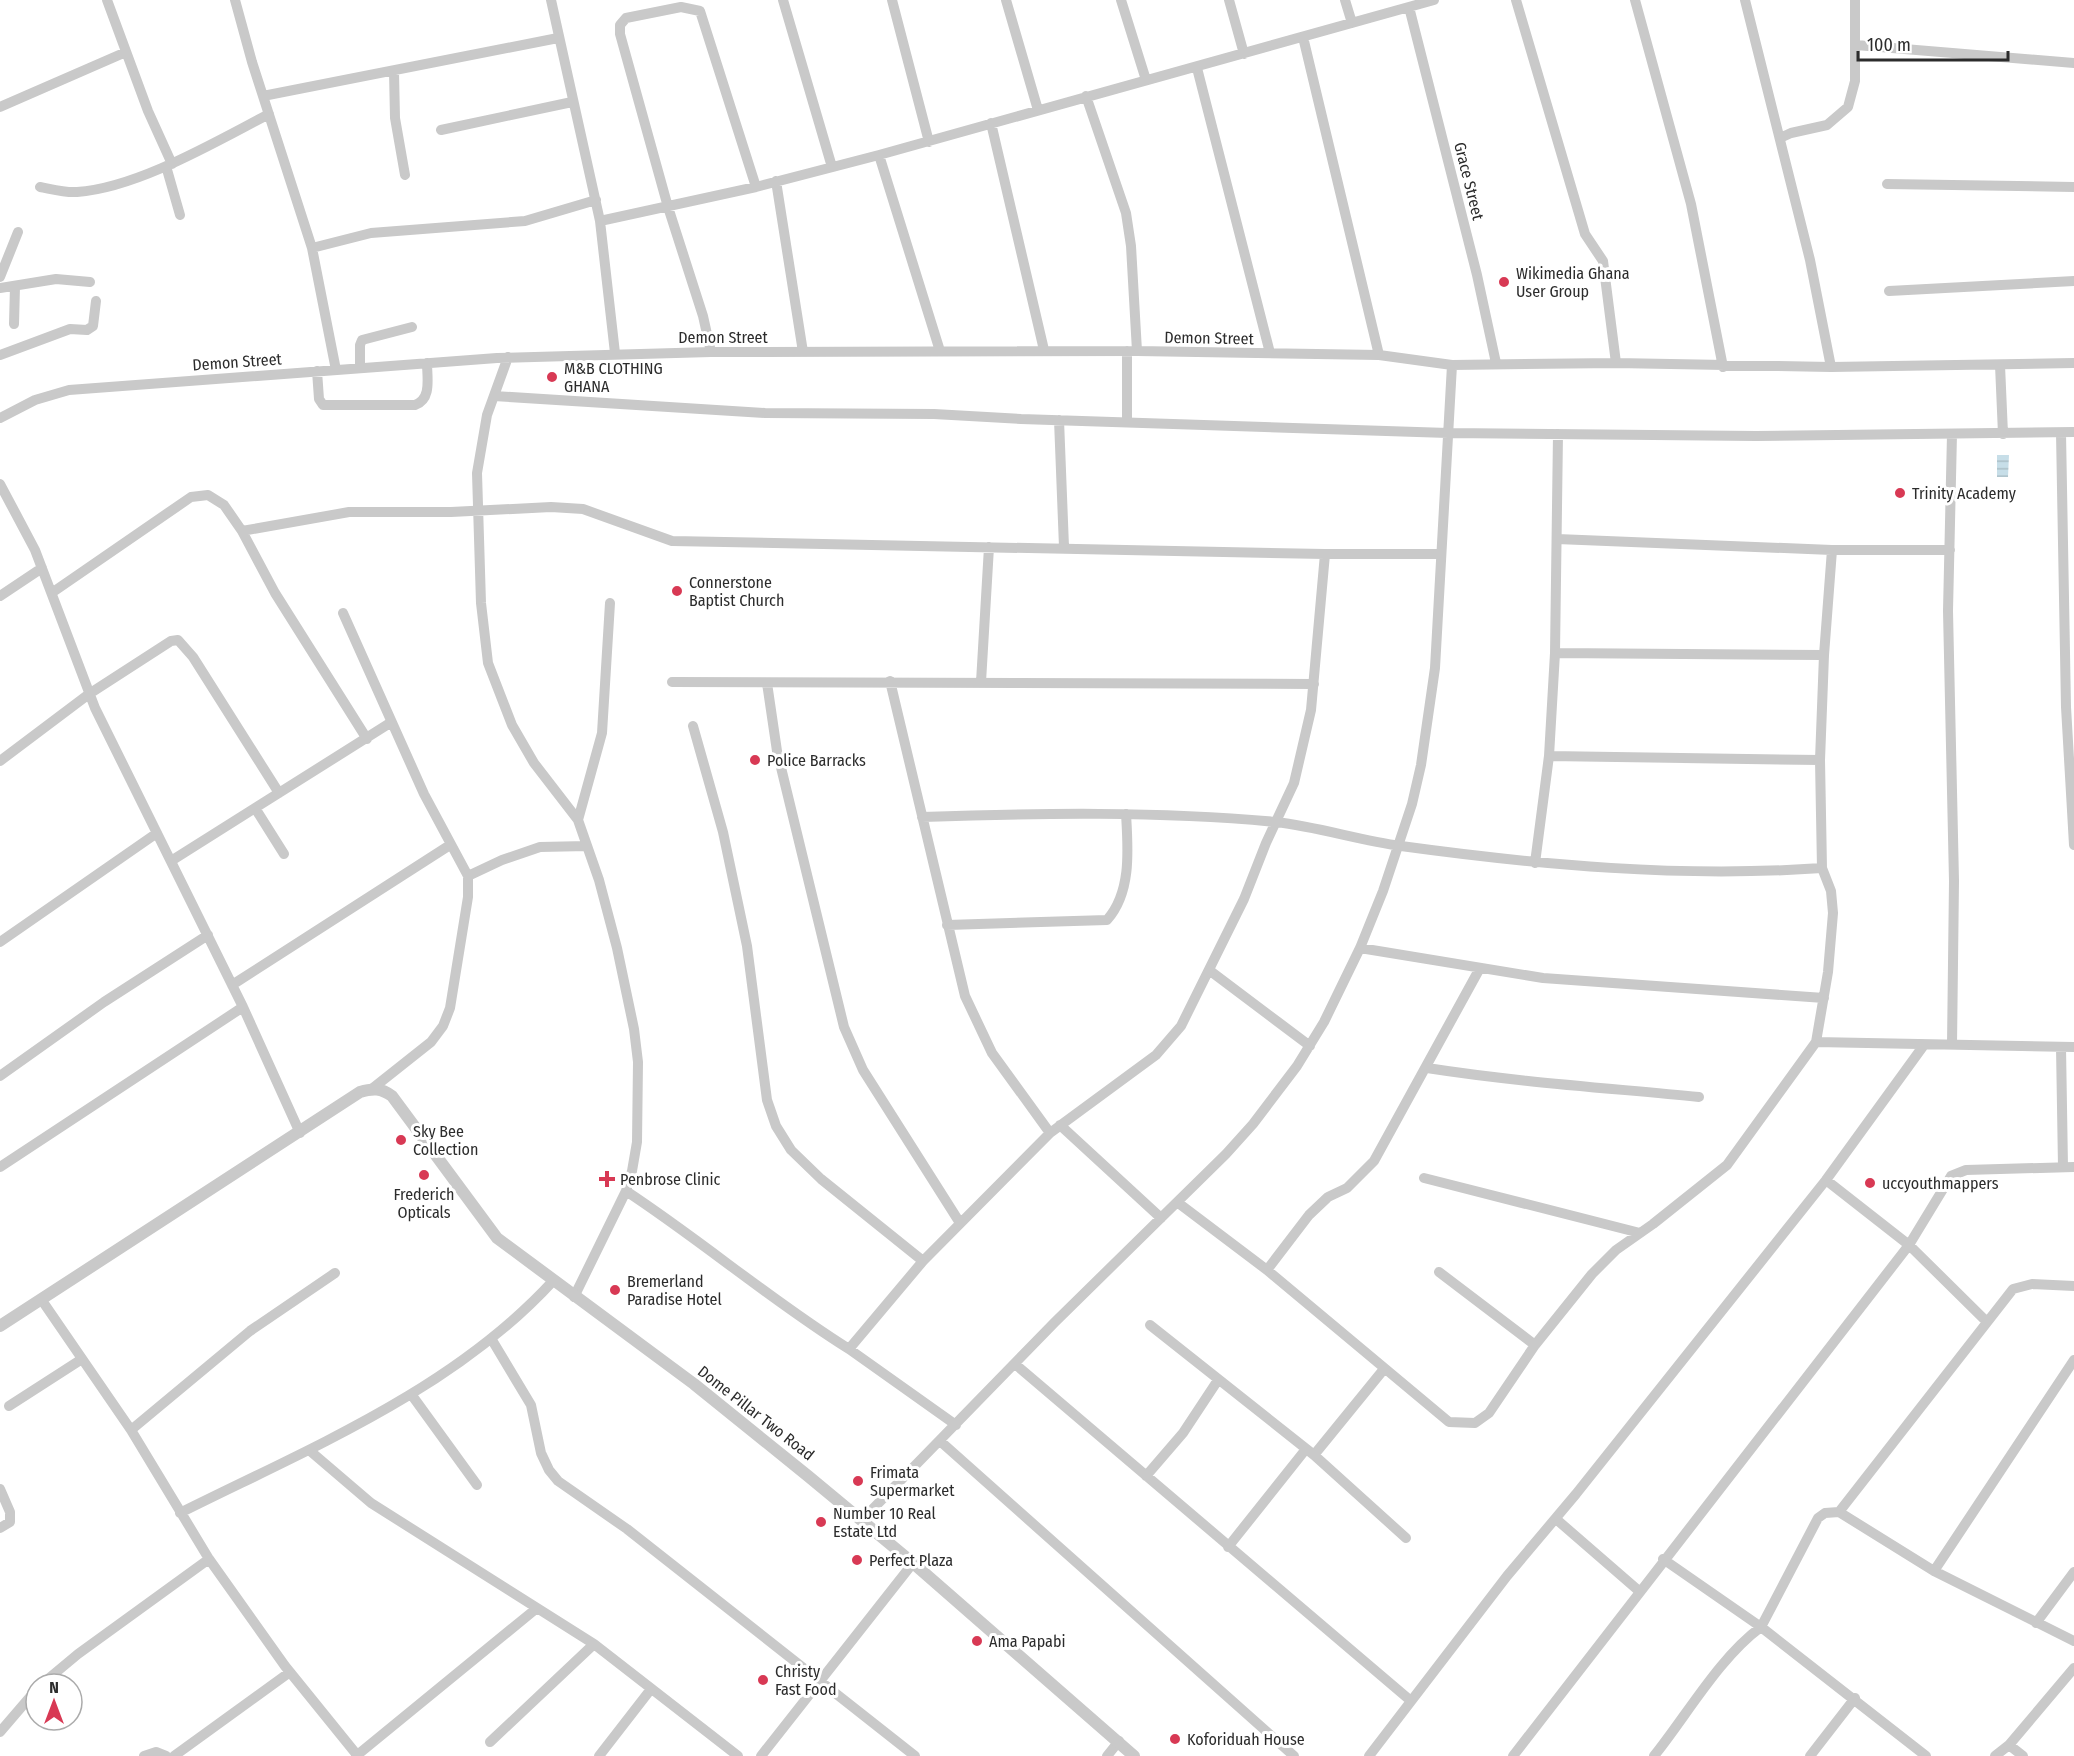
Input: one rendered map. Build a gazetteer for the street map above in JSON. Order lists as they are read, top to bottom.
{
  "streets": {
    "street": ["Grace Street", "Demon Street", "Dome Pillar Two Road"]
  },
  "crossings": [
    ["Grace Street", "Demon Street"]
  ],
  "places": {
    "other": [
      "Wikimedia Ghana User Group",
      "M&B CLOTHING GHANA",
      "Trinity Academy",
      "Connerstone Baptist Church",
      "Police Barracks",
      "Sky Bee Collection",
      "Frederich Opticals",
      "uccyouthmappers",
      "Bremerland Paradise Hotel",
      "Frimata Supermarket",
      "Number 10 Real Estate Ltd",
      "Perfect Plaza",
      "Ama Papabi",
      "Christy Fast Food",
      "Koforiduah House"
    ],
    "health": ["Penbrose Clinic"]
  },
  "scale_bar": "100 m",
  "north": "top"
}
